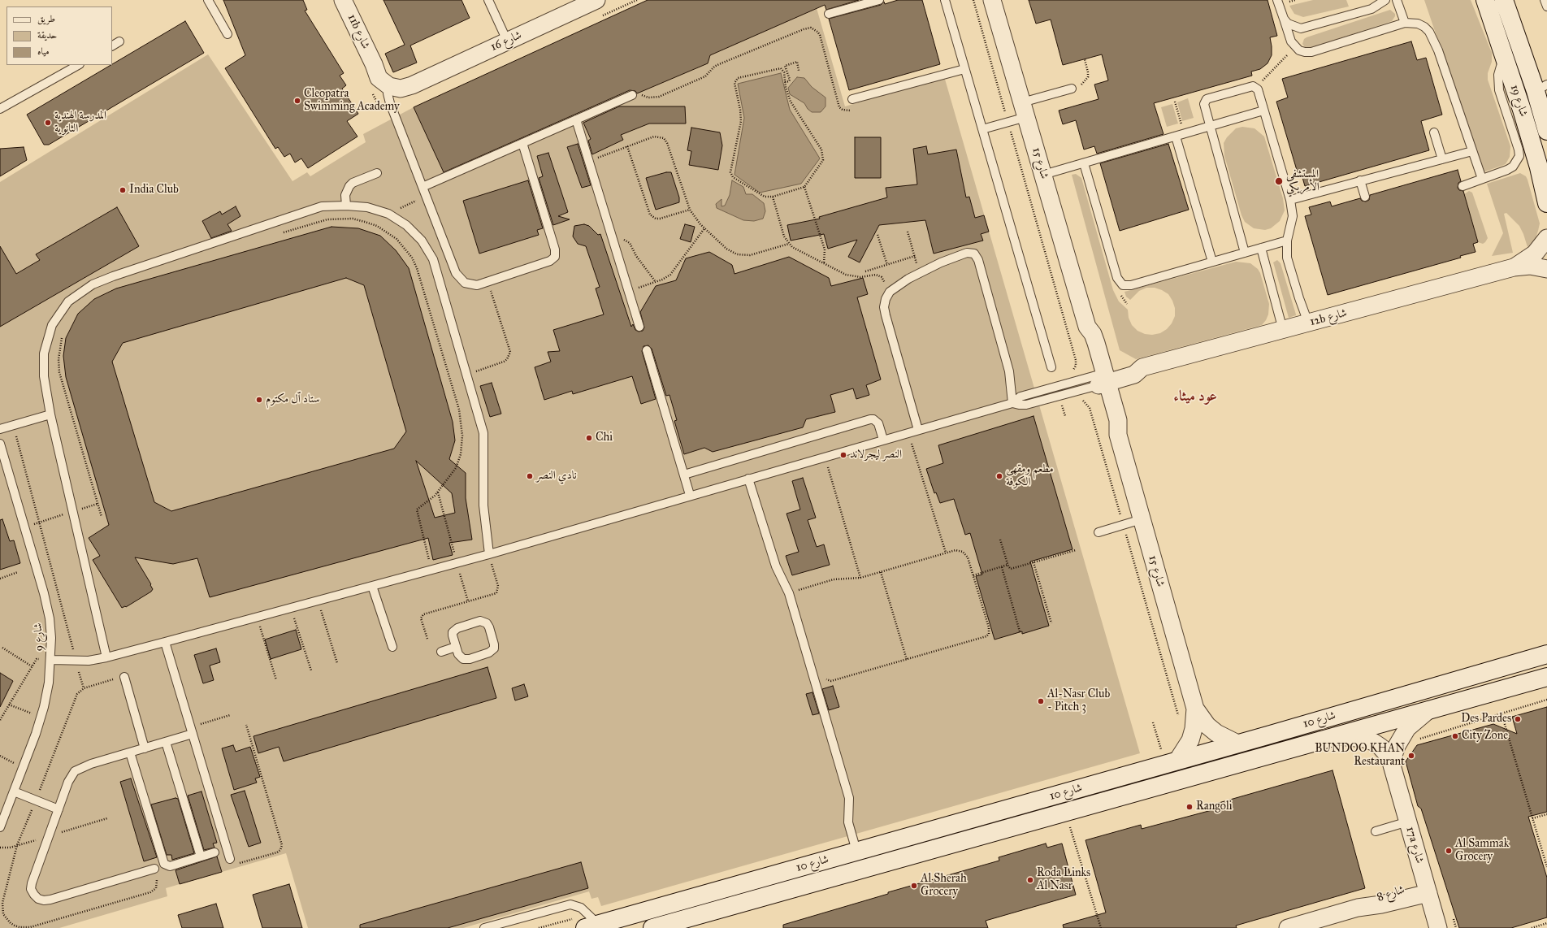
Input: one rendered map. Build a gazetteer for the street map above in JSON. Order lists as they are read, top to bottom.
{
  "streets": {
    "main road": ["شارع 19", "شارع 10"],
    "street": [
      "11b شارع",
      "شارع 16",
      "شارع 15",
      "12b شارع",
      "17a شارع",
      "شارع 8"
    ],
    "lane": ["شارع 9"]
  },
  "crossings": [
    ["11b شارع", "شارع 16"],
    ["شارع 15", "12b شارع"],
    ["شارع 15", "شارع 10"],
    ["شارع 10", "17a شارع"],
    ["17a شارع", "شارع 8"]
  ],
  "districts": ["عود ميثاء"],
  "places": [
    "Cleopatra Swimming Academy",
    "المدرسة الهندية الثانوية",
    "المستشفى الأمريكي",
    "India Club",
    "ستاد اّل مكتوم",
    "Chi",
    "النصر ليجرلاند",
    "نادي النصر",
    "مطعم ومقهى الكوفة",
    "Al-Nasr Club - Pitch 3",
    "Des Pardes",
    "City Zone",
    "BUNDOO KHAN Restaurant",
    "Rangoli",
    "Al Sammak Grocery",
    "Roda Links Al Nasr",
    "Al Sherah Grocery"
  ],
  "legend": ["طريق", "حديقة", "مياه"]
}
